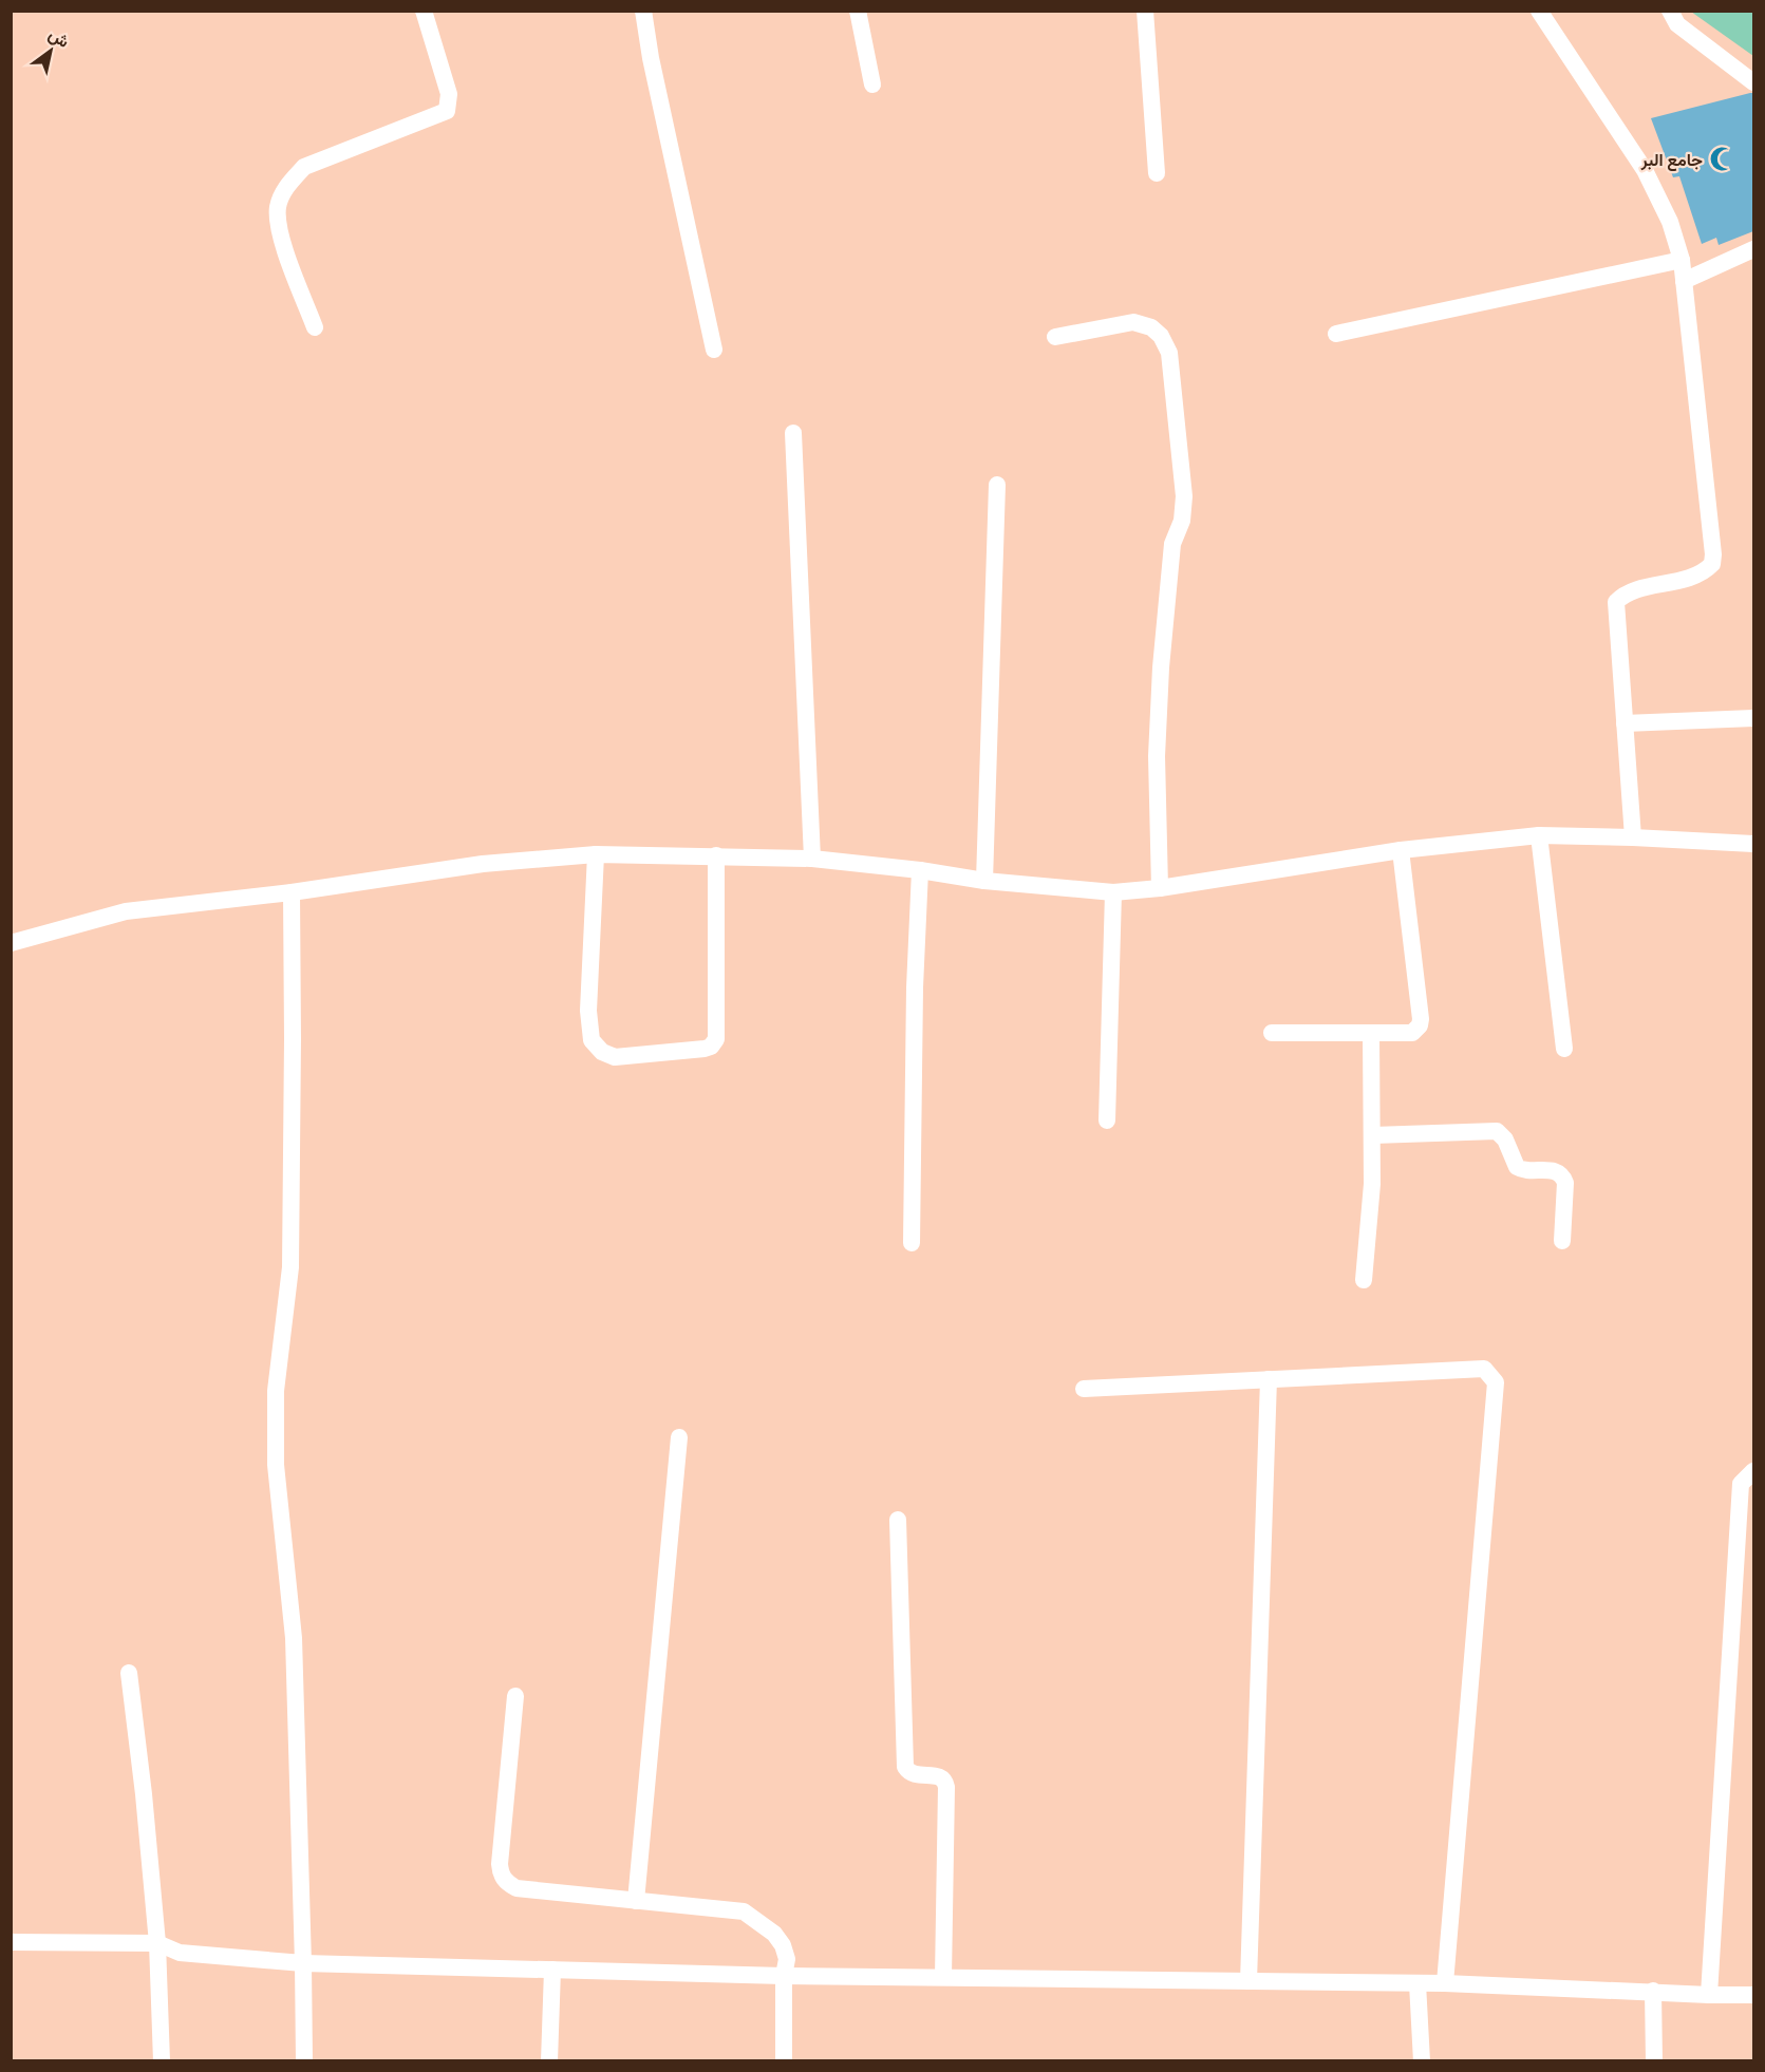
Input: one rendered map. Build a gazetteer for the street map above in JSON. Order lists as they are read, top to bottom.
{
  "places": {
    "mosque": ["جامع البر"]
  },
  "north": "top right"
}
